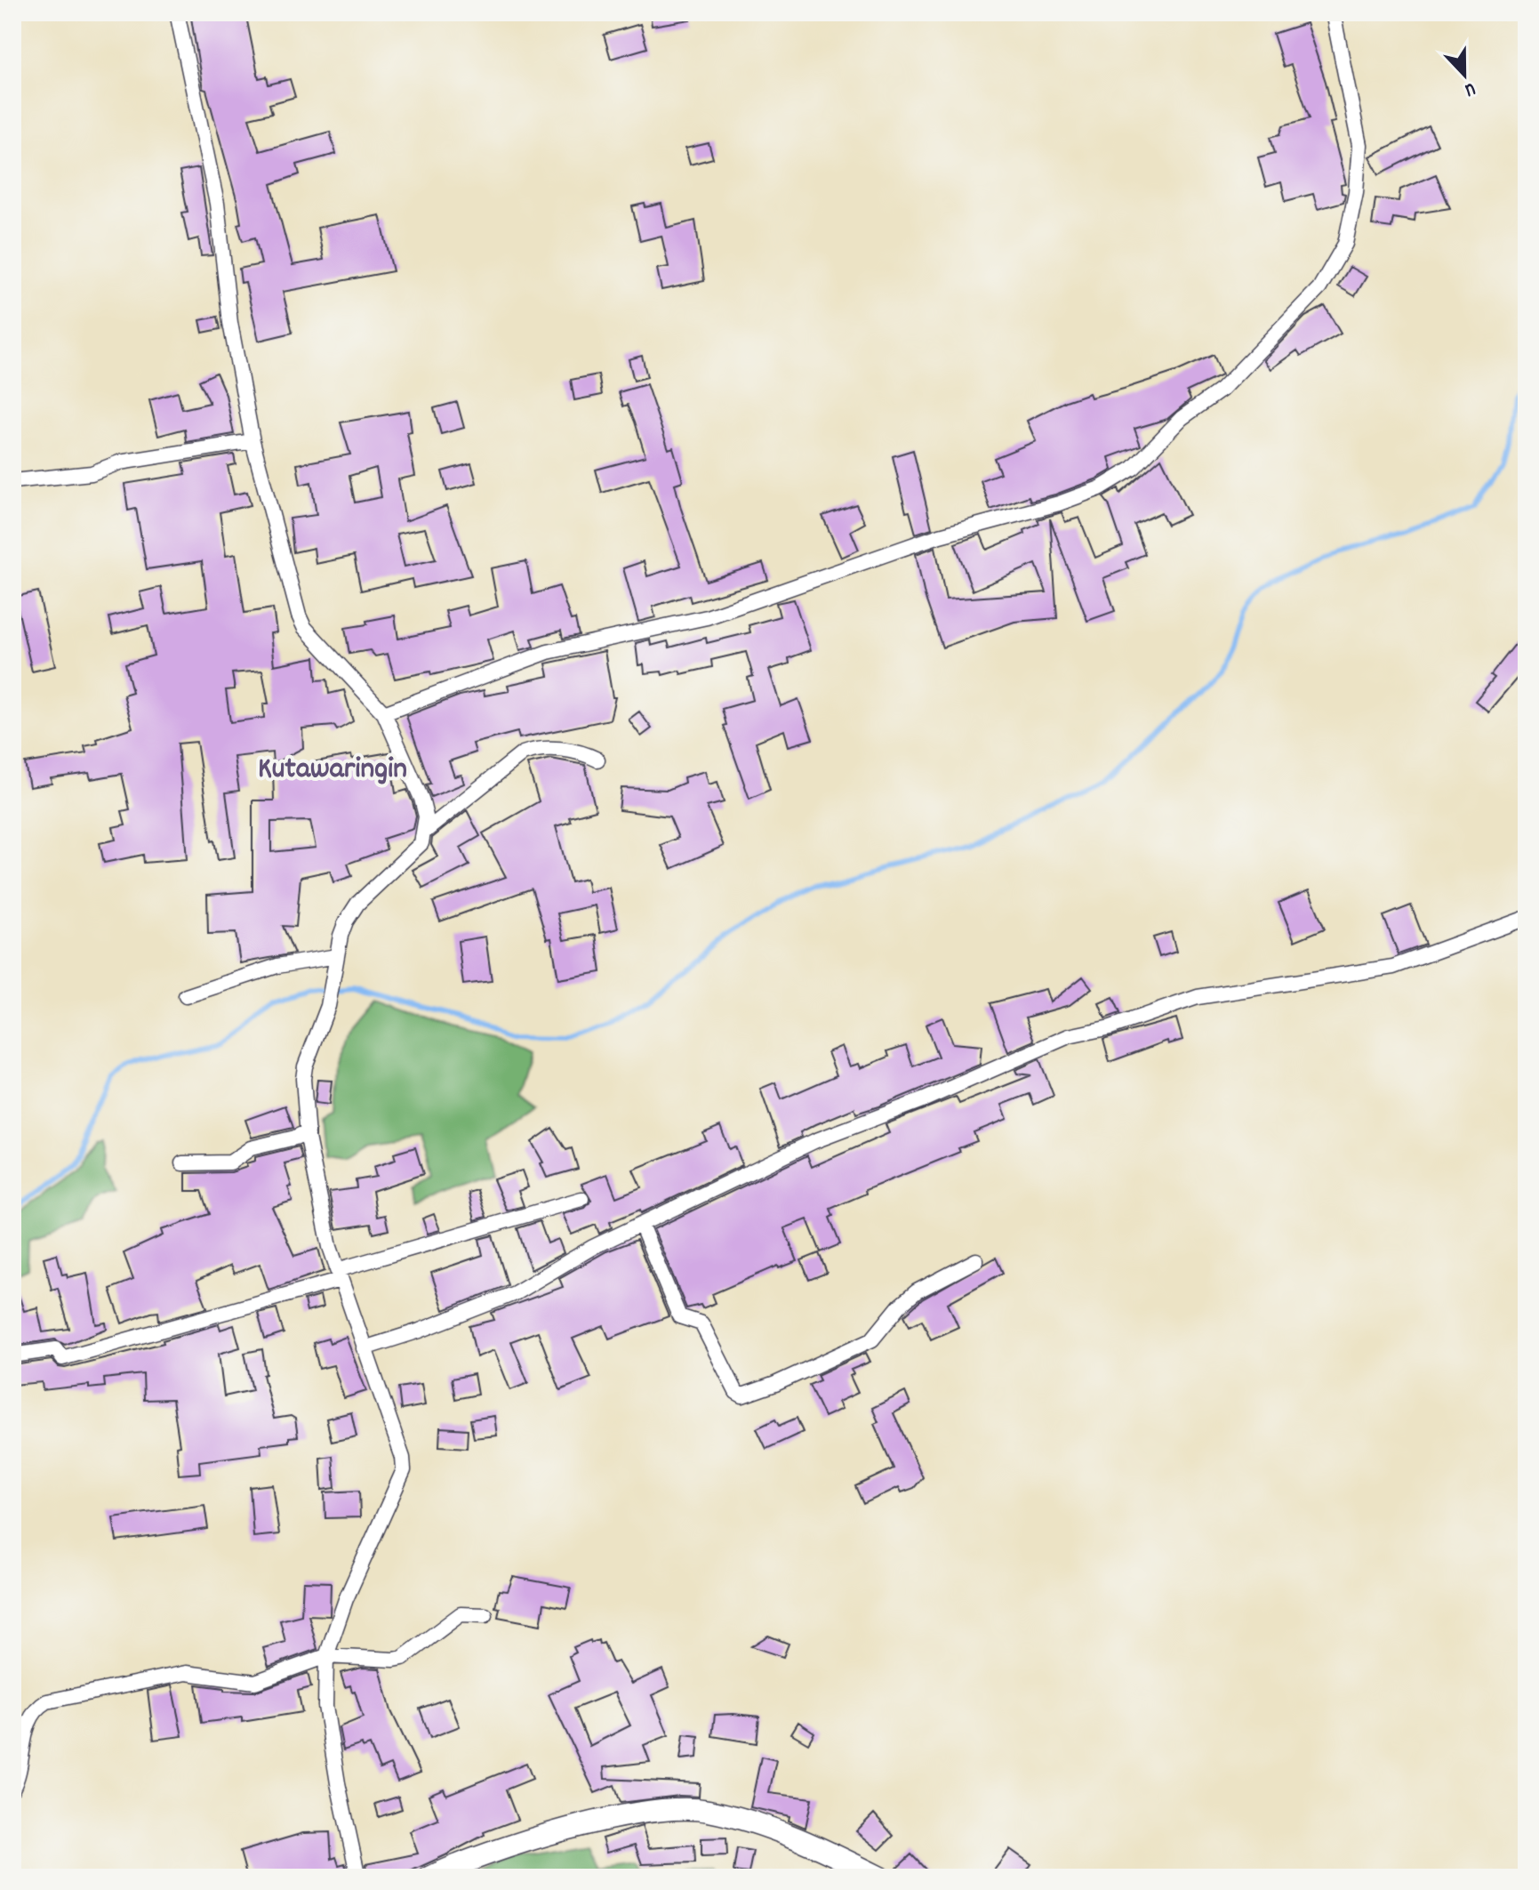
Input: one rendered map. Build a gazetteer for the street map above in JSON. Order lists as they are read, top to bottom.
{
  "districts": ["Kutawaringin"],
  "north": "bottom"
}
